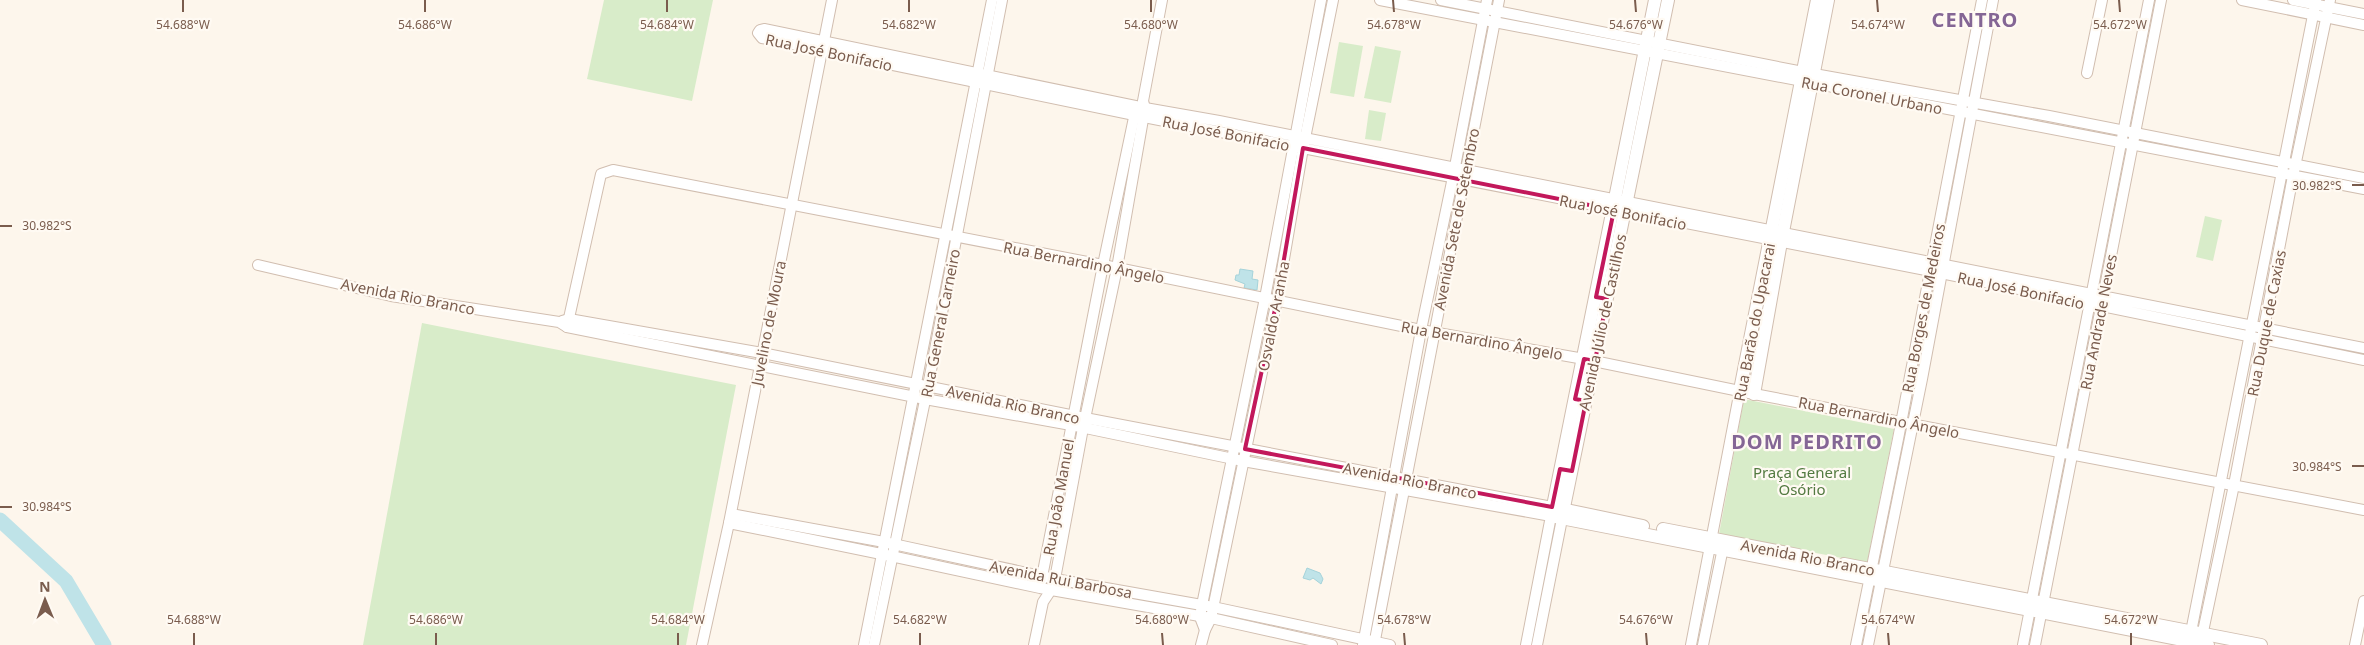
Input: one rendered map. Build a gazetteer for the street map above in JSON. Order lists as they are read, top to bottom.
{
  "streets": {
    "street": [
      "Rua José Bonifacio",
      "Rua Coronel Urbano",
      "Avenida Sete de Setembro",
      "Rua Bernardino Ângelo",
      "Avenida Rio Branco",
      "Rua Borges de Medeiros",
      "Osvaldo Aranha",
      "Avenida Júlio de Castilhos",
      "Rua Barão do Upacarai",
      "Rua Andrade Neves",
      "Juvelino de Moura",
      "Rua General Carneiro",
      "Rua Duque de Caxias",
      "Rua João Manuel",
      "Avenida Rui Barbosa"
    ]
  },
  "crossings": [
    ["Rua José Bonifacio", "Avenida Sete de Setembro"],
    ["Rua José Bonifacio", "Rua Borges de Medeiros"],
    ["Rua José Bonifacio", "Osvaldo Aranha"],
    ["Rua José Bonifacio", "Avenida Júlio de Castilhos"],
    ["Rua José Bonifacio", "Rua Barão do Upacarai"],
    ["Rua José Bonifacio", "Rua Andrade Neves"],
    ["Rua José Bonifacio", "Juvelino de Moura"],
    ["Rua José Bonifacio", "Rua General Carneiro"],
    ["Rua José Bonifacio", "Rua Duque de Caxias"],
    ["Rua José Bonifacio", "Rua João Manuel"],
    ["Rua Coronel Urbano", "Avenida Sete de Setembro"],
    ["Rua Coronel Urbano", "Rua Borges de Medeiros"],
    ["Rua Coronel Urbano", "Avenida Júlio de Castilhos"],
    ["Rua Coronel Urbano", "Rua Barão do Upacarai"],
    ["Rua Coronel Urbano", "Rua Andrade Neves"],
    ["Rua Coronel Urbano", "Rua Duque de Caxias"],
    ["Avenida Sete de Setembro", "Rua Bernardino Ângelo"],
    ["Avenida Sete de Setembro", "Avenida Rio Branco"],
    ["Avenida Sete de Setembro", "Avenida Rui Barbosa"],
    ["Rua Bernardino Ângelo", "Avenida Rio Branco"],
    ["Rua Bernardino Ângelo", "Rua Borges de Medeiros"],
    ["Rua Bernardino Ângelo", "Osvaldo Aranha"],
    ["Rua Bernardino Ângelo", "Avenida Júlio de Castilhos"],
    ["Rua Bernardino Ângelo", "Rua Barão do Upacarai"],
    ["Rua Bernardino Ângelo", "Rua Andrade Neves"],
    ["Rua Bernardino Ângelo", "Juvelino de Moura"],
    ["Rua Bernardino Ângelo", "Rua General Carneiro"],
    ["Rua Bernardino Ângelo", "Rua Duque de Caxias"],
    ["Rua Bernardino Ângelo", "Rua João Manuel"],
    ["Avenida Rio Branco", "Rua Borges de Medeiros"],
    ["Avenida Rio Branco", "Osvaldo Aranha"],
    ["Avenida Rio Branco", "Avenida Júlio de Castilhos"],
    ["Avenida Rio Branco", "Rua Barão do Upacarai"],
    ["Avenida Rio Branco", "Rua Andrade Neves"],
    ["Avenida Rio Branco", "Juvelino de Moura"],
    ["Avenida Rio Branco", "Rua General Carneiro"],
    ["Avenida Rio Branco", "Rua Duque de Caxias"],
    ["Avenida Rio Branco", "Rua João Manuel"],
    ["Osvaldo Aranha", "Avenida Rui Barbosa"],
    ["Juvelino de Moura", "Avenida Rui Barbosa"],
    ["Rua General Carneiro", "Avenida Rui Barbosa"],
    ["Rua João Manuel", "Avenida Rui Barbosa"]
  ],
  "districts": ["CENTRO", "DOM PEDRITO"],
  "parks": ["Praça General Osório"],
  "north": "top",
  "coordinates": [
    "54.688°W",
    "54.686°W",
    "54.684°W",
    "54.682°W",
    "54.680°W",
    "54.678°W",
    "54.676°W",
    "54.674°W",
    "54.672°W",
    "30.982°S",
    "30.984°S"
  ]
}
